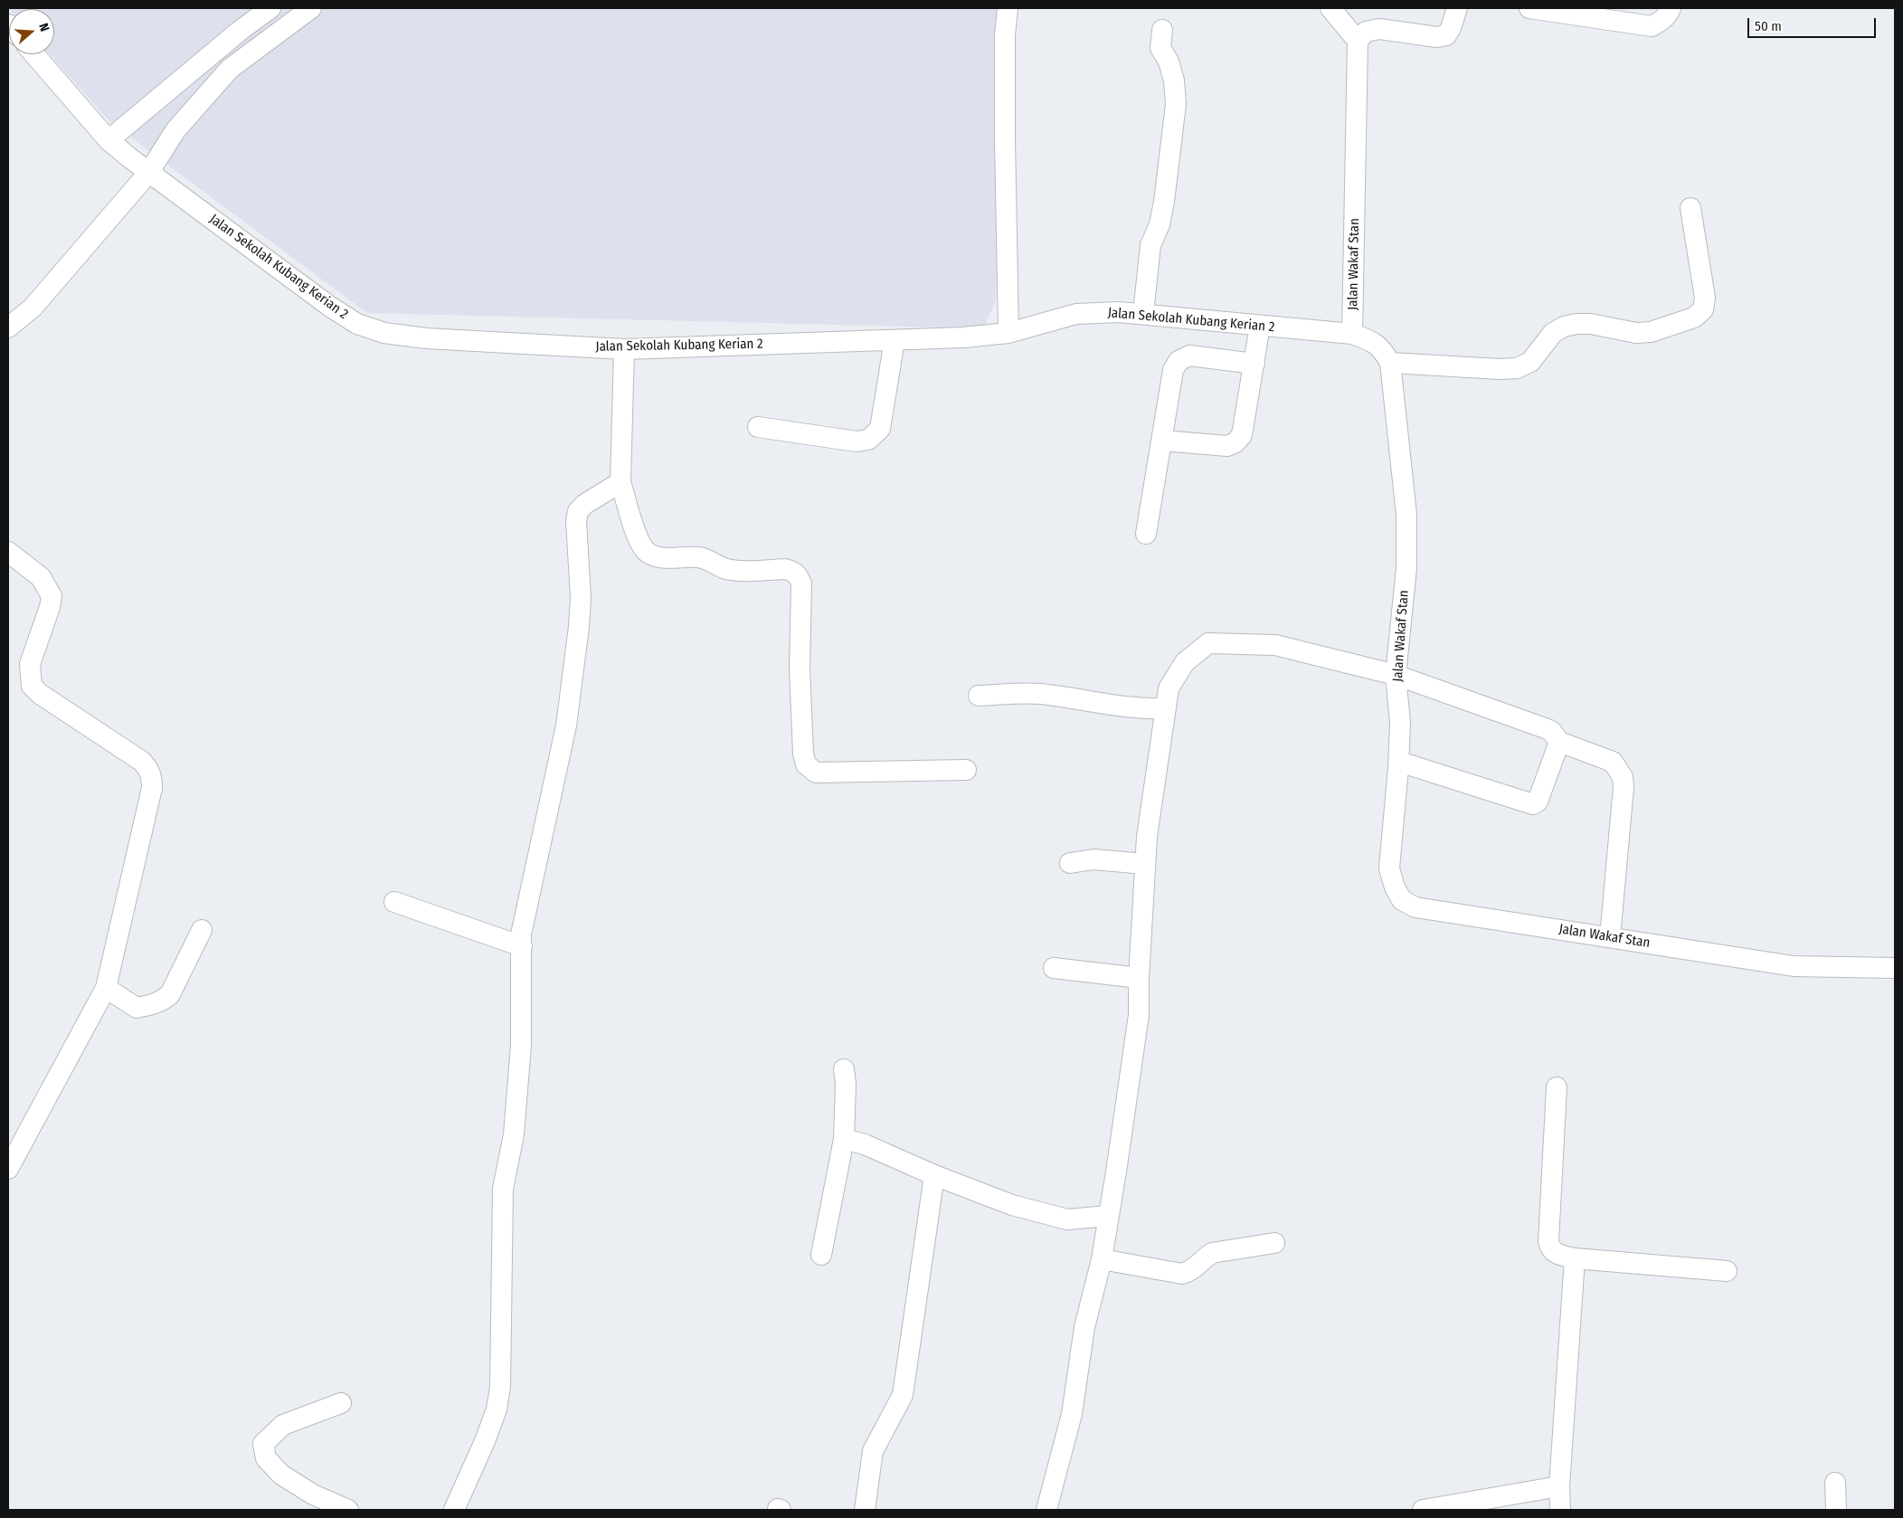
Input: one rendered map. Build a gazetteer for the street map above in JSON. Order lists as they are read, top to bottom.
{
  "streets": {
    "street": ["Jalan Wakaf Stan", "Jalan Sekolah Kubang Kerian 2"]
  },
  "crossings": [
    ["Jalan Wakaf Stan", "Jalan Sekolah Kubang Kerian 2"]
  ],
  "scale_bar": "50 m",
  "north": "right"
}
